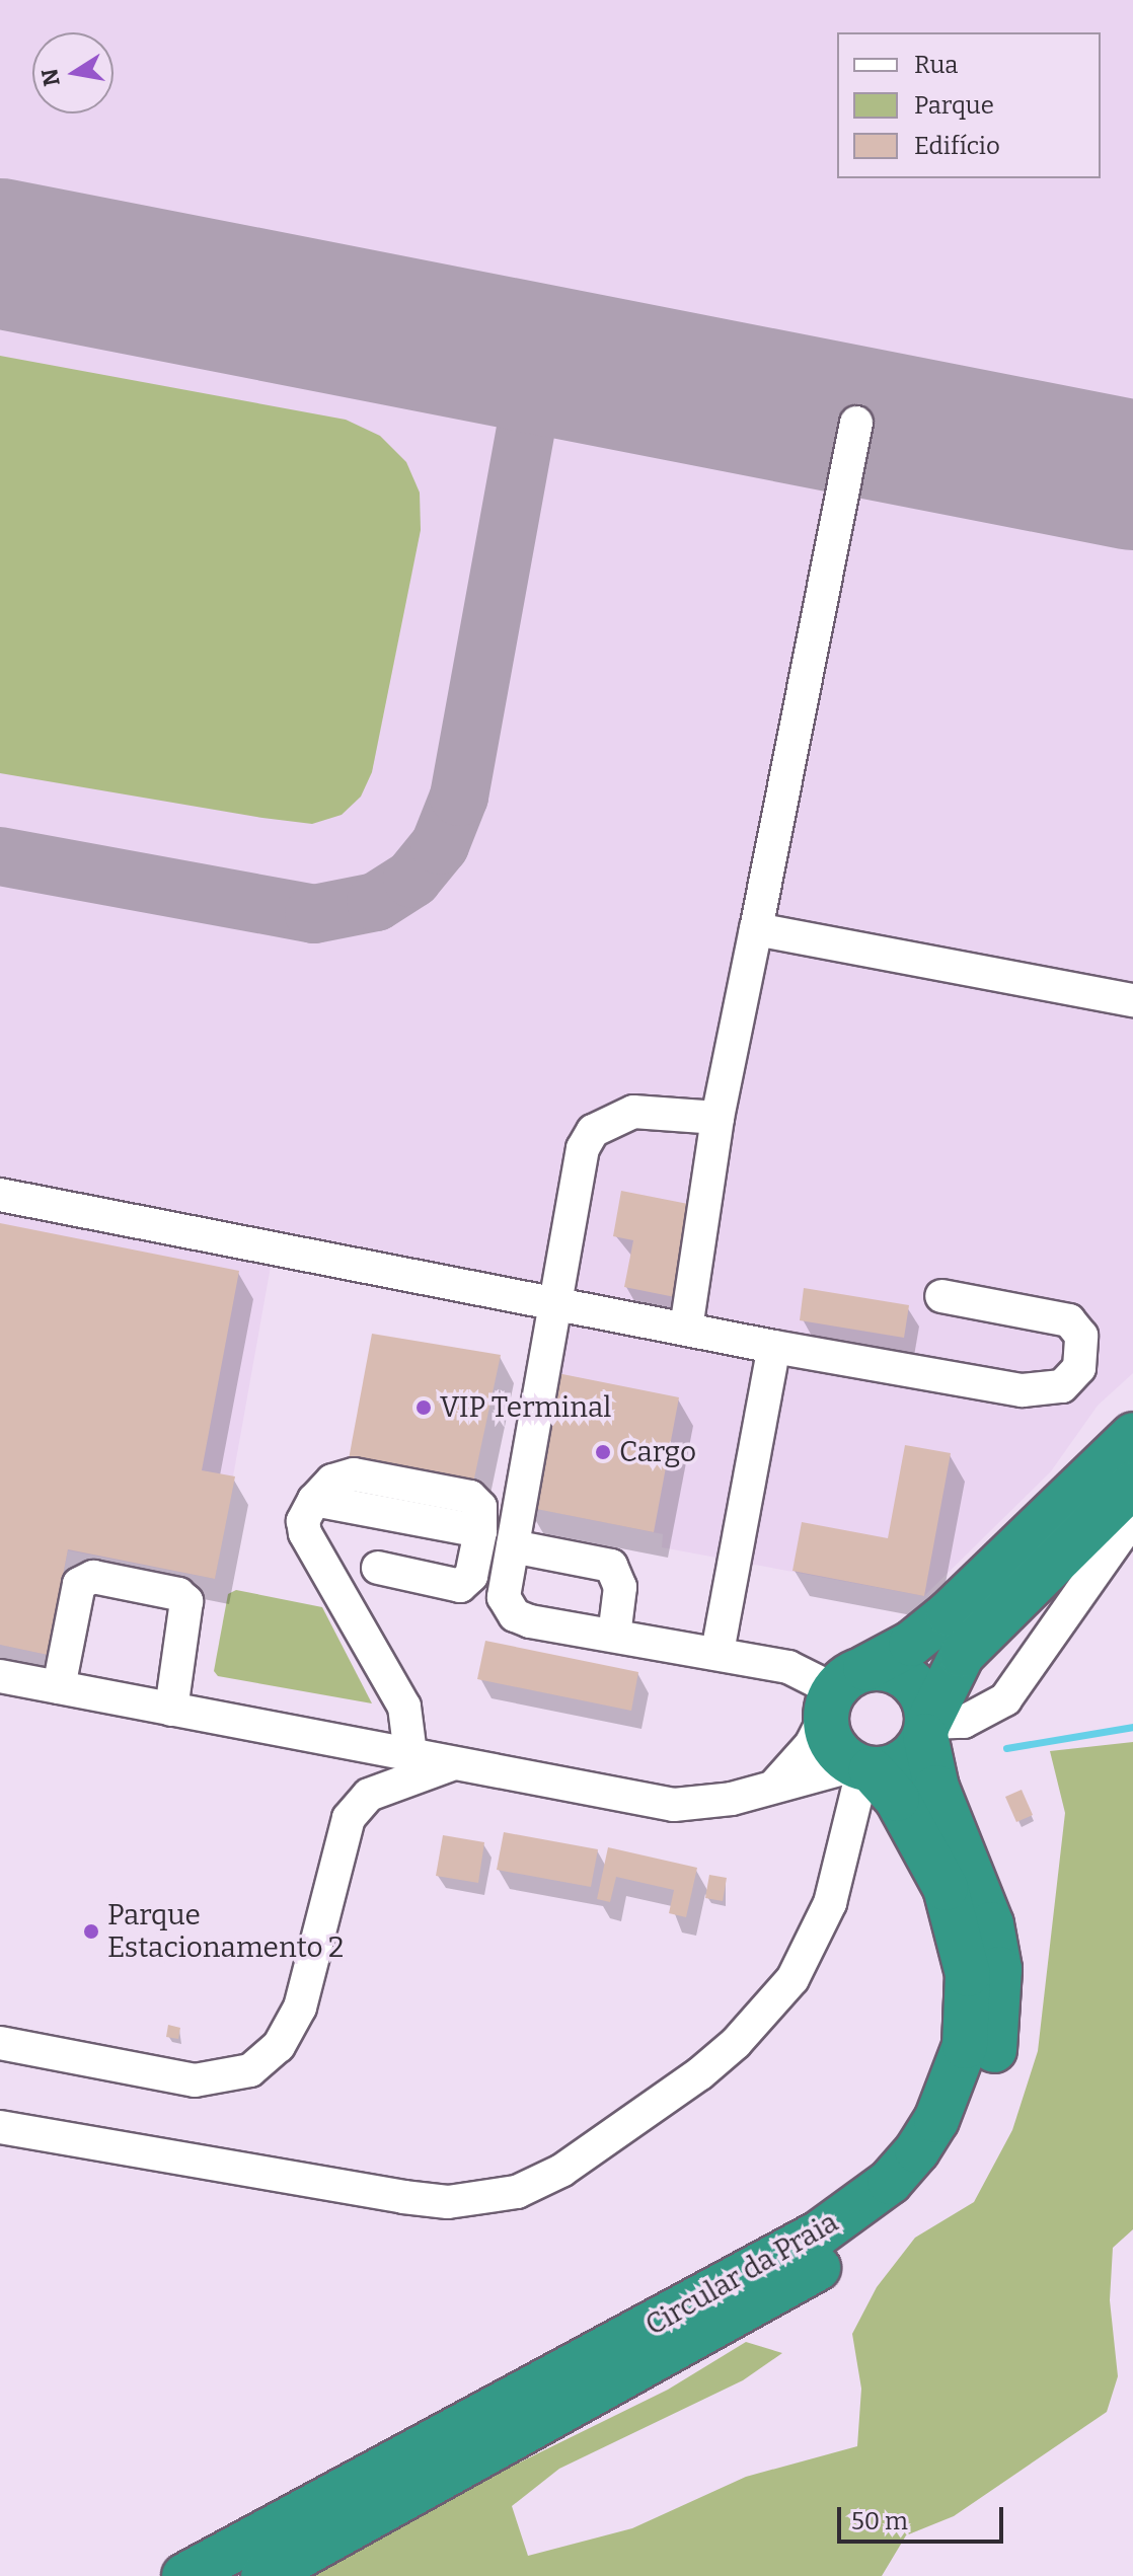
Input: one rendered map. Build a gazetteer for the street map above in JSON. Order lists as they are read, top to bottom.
{
  "streets": {
    "highway": ["Circular da Praia"]
  },
  "places": ["VIP Terminal", "Cargo", "Parque Estacionamento 2"],
  "legend": ["Rua", "Parque", "Edifício"],
  "scale_bar": "50 m",
  "north": "left"
}
